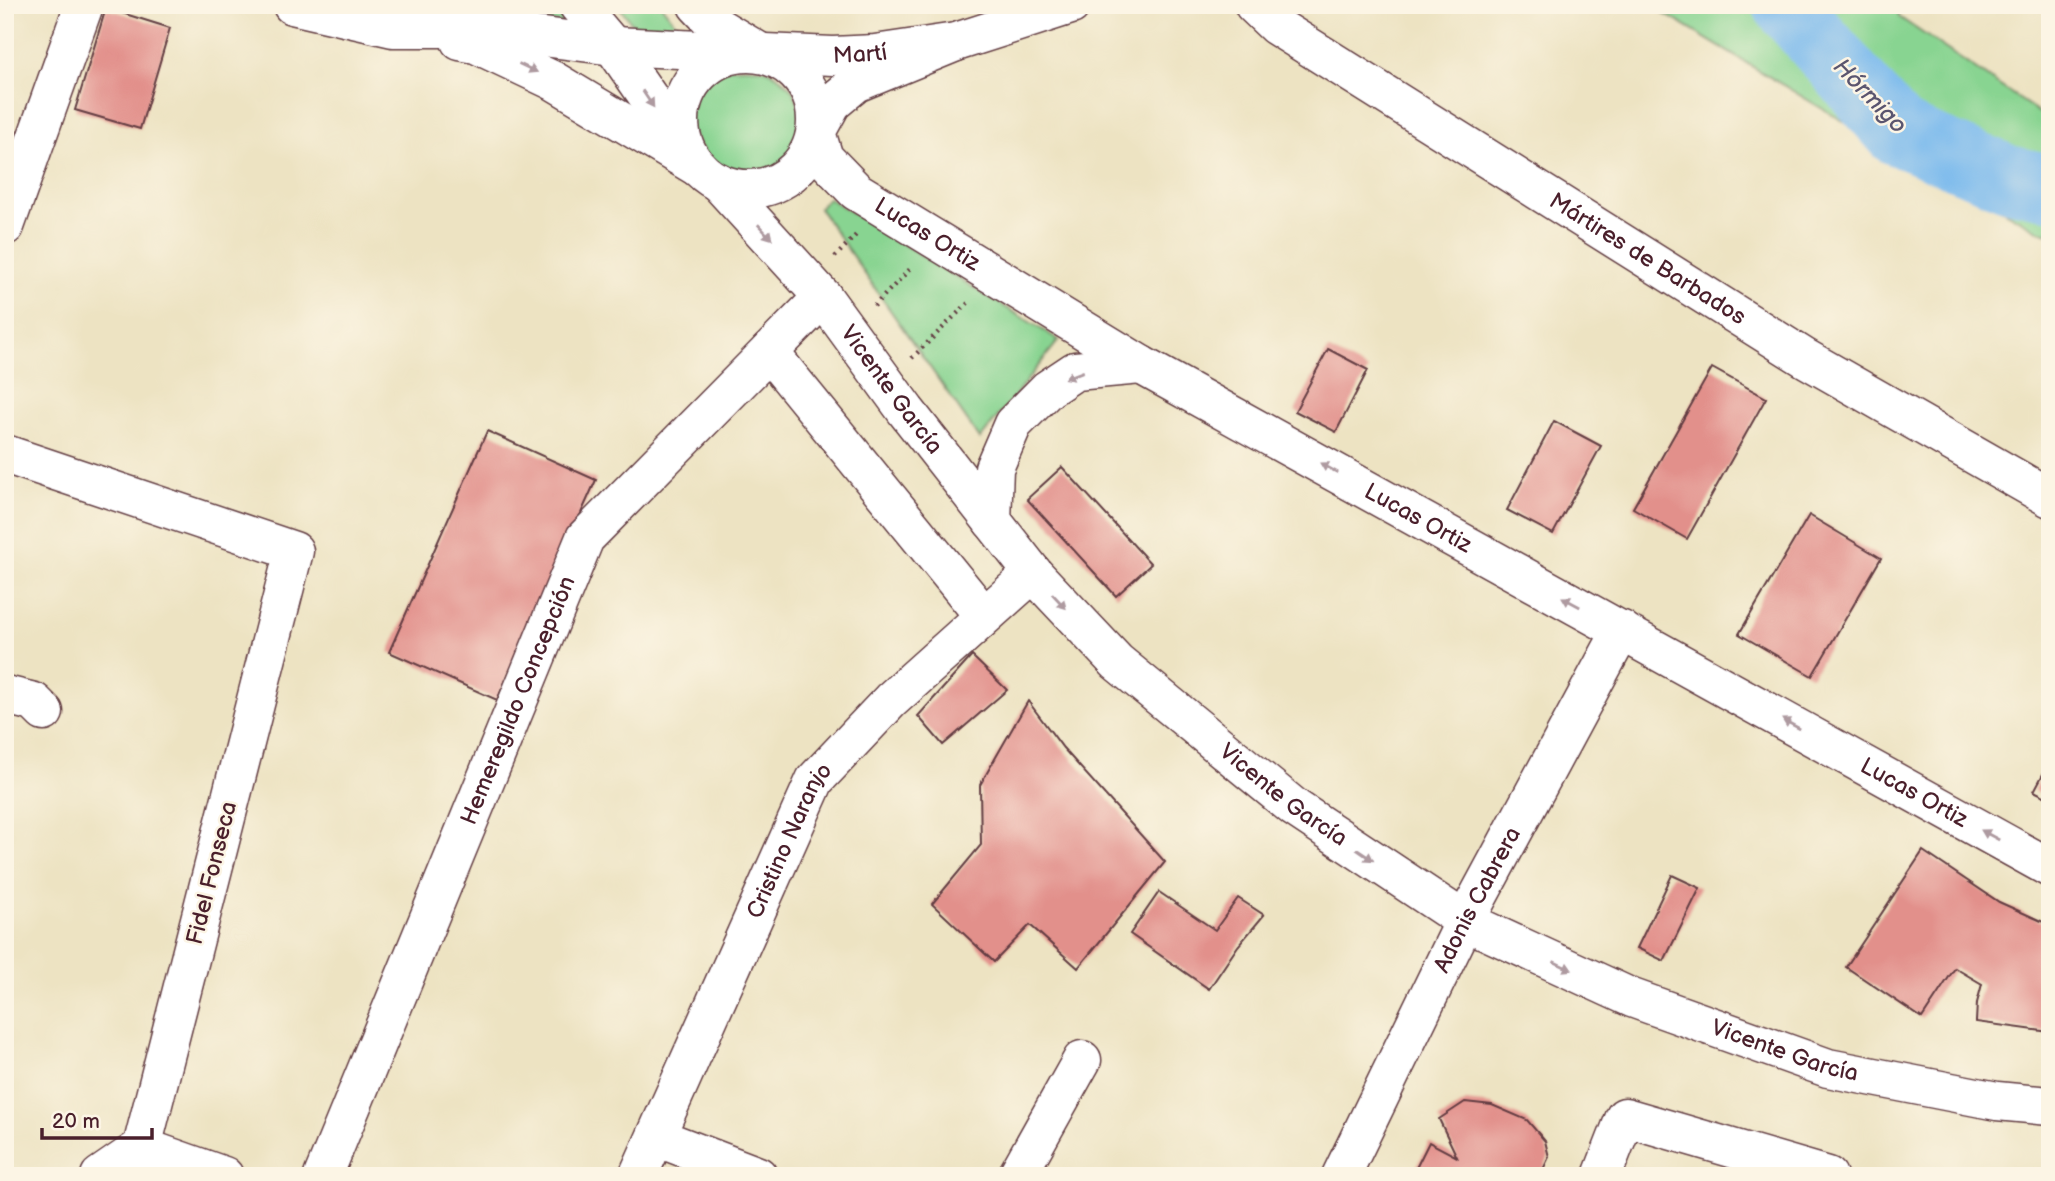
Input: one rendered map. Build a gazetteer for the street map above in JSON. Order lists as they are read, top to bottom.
{
  "streets": {
    "main road": [
      "Martí",
      "Lucas Ortiz",
      "Mártires de Barbados",
      "Vicente García",
      "Hemeregildo Concepción",
      "Cristino Naranjo",
      "Fidel Fonseca",
      "Adonis Cabrera"
    ]
  },
  "crossings": [
    ["Martí", "Lucas Ortiz"],
    ["Martí", "Vicente García"],
    ["Lucas Ortiz", "Adonis Cabrera"],
    ["Vicente García", "Hemeregildo Concepción"],
    ["Vicente García", "Cristino Naranjo"],
    ["Vicente García", "Adonis Cabrera"]
  ],
  "one_way": ["Lucas Ortiz", "Vicente García"],
  "water": ["Hórmigo"],
  "scale_bar": "20 m"
}
